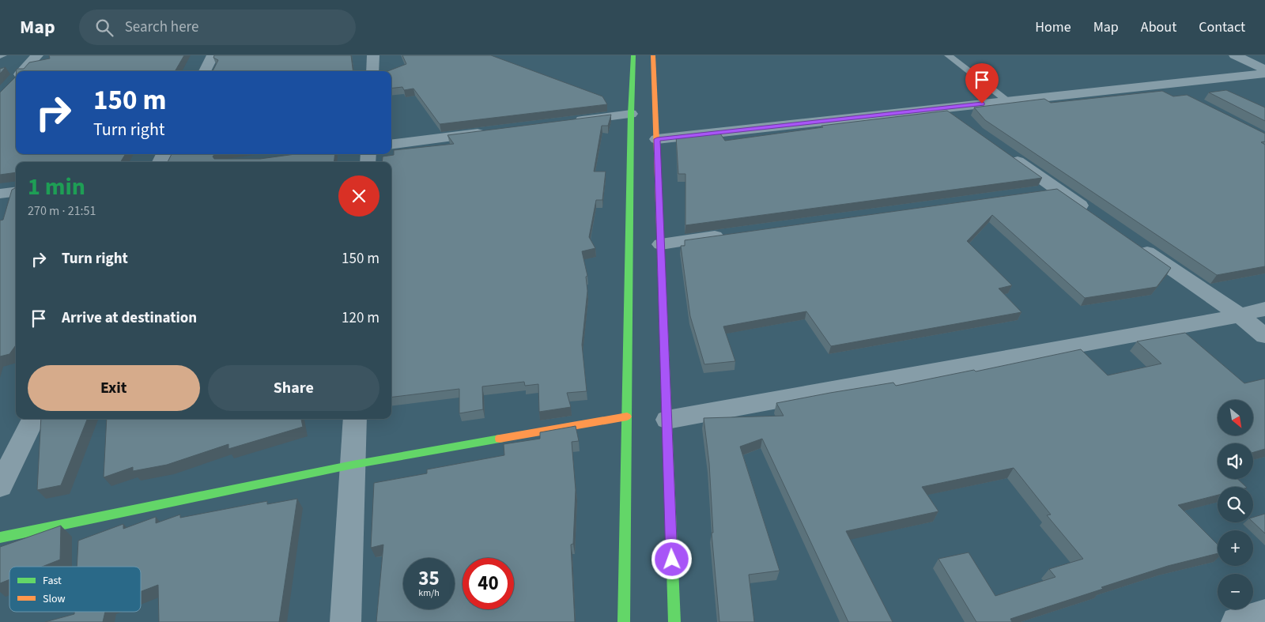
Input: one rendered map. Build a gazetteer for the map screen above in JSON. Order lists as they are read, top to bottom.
{
  "legend": ["Fast", "Slow"],
  "north": "bottom right",
  "page": {
    "header": "Map",
    "search": "Search here",
    "nav": [
      "Home",
      "Map",
      "About",
      "Contact"
    ],
    "turn": ["150 m", "Turn right"],
    "heading": ["1 min", "270 m · 21:51"],
    "list": [
      {
        "name": "Turn right",
        "value": "150 m"
      },
      {
        "name": "Arrive at destination",
        "value": "120 m"
      }
    ],
    "buttons": ["Exit", "Share"],
    "map_buttons": ["+", "−"],
    "speed": "35 km/h",
    "limit": "40"
  }
}
